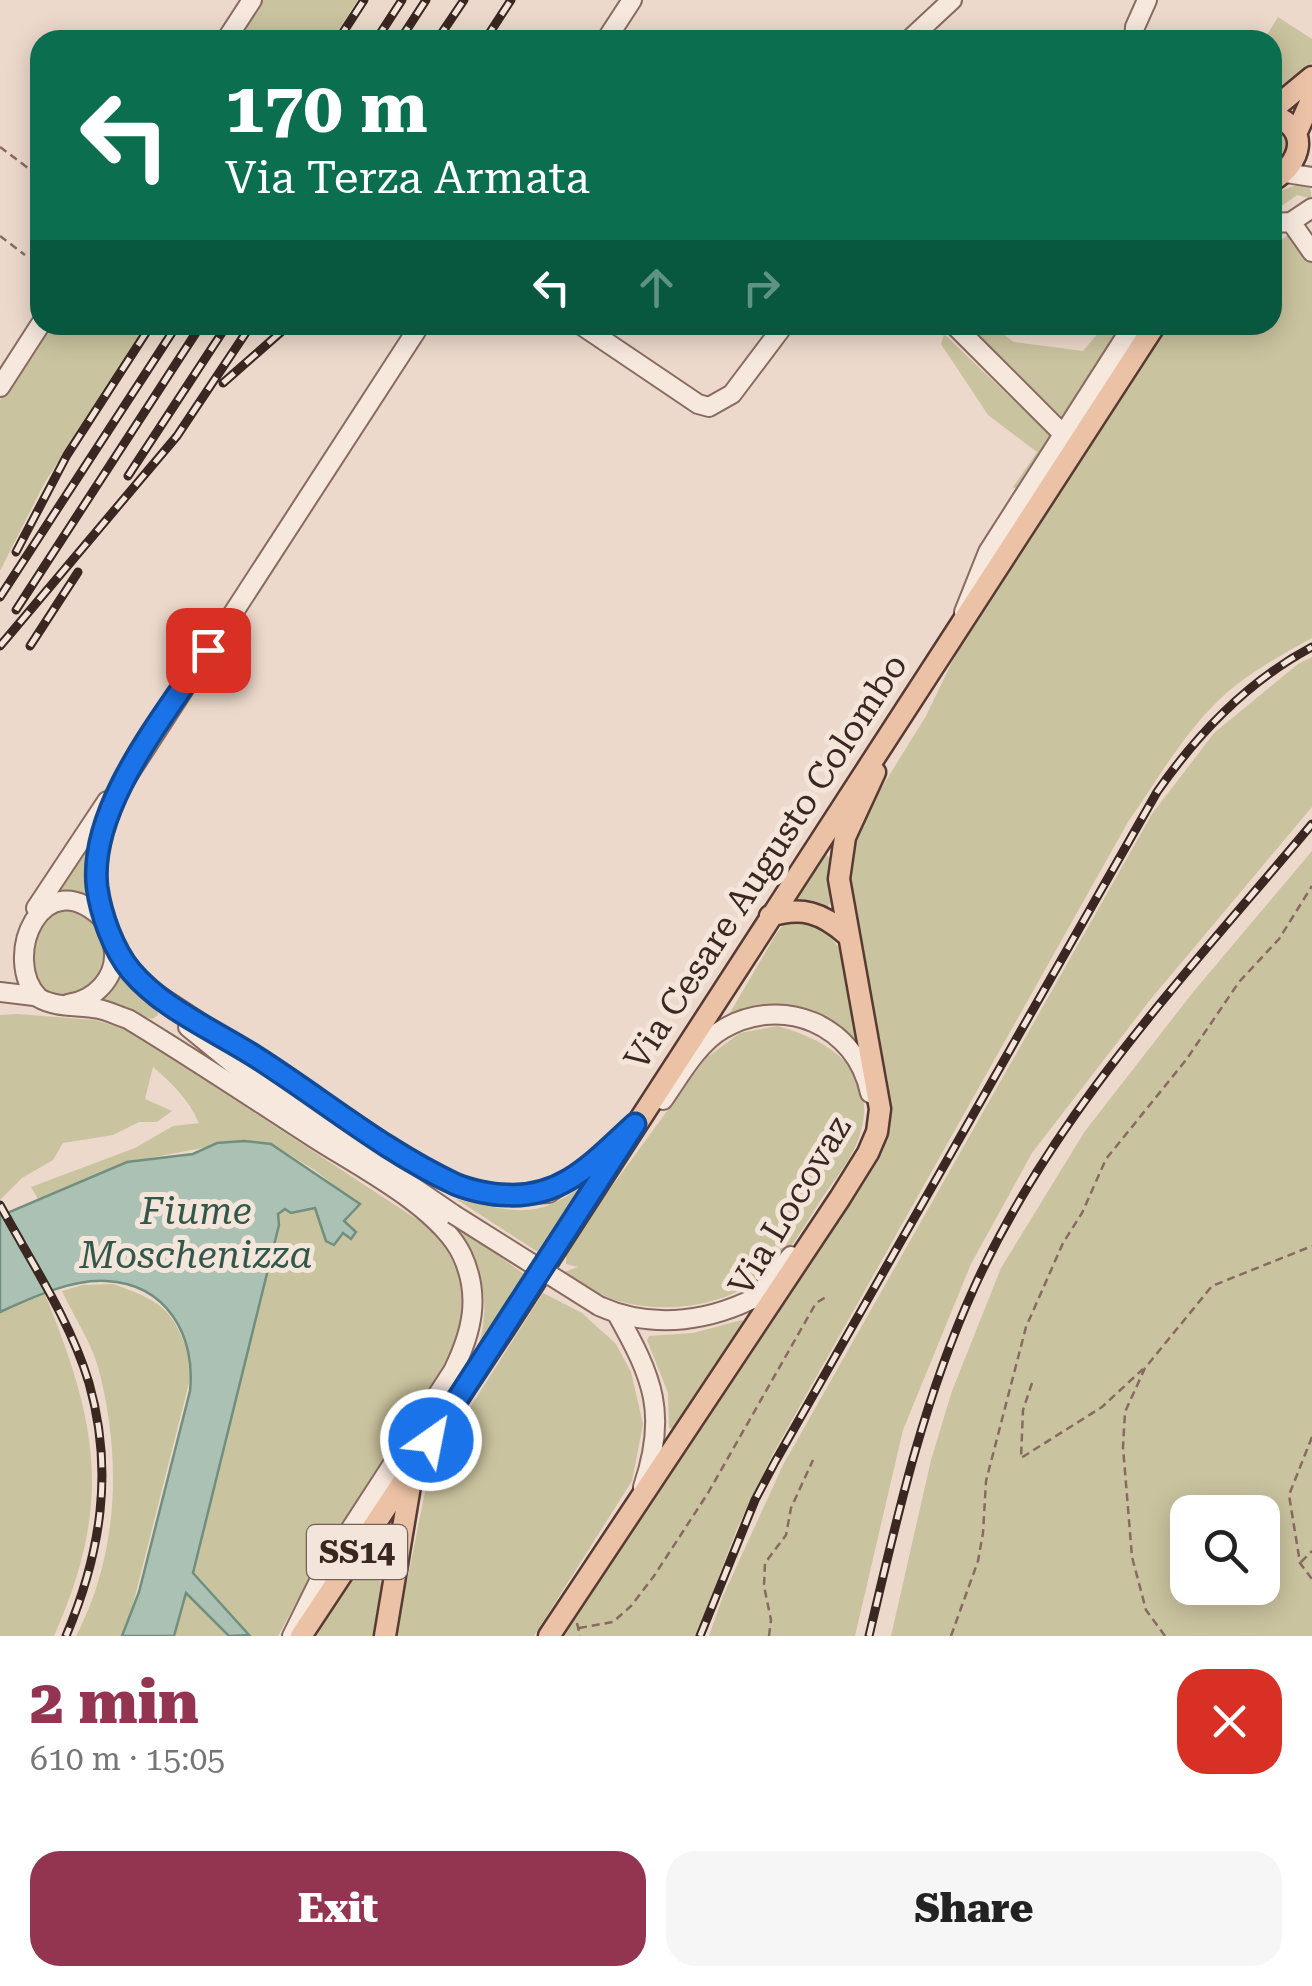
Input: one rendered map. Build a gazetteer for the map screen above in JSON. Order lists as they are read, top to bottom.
{
  "streets": {
    "main road": ["Via Cesare Augusto Colombo", "Via Locovaz", "SS14"]
  },
  "crossings": [
    ["Via Cesare Augusto Colombo", "Via Locovaz"]
  ],
  "water": ["Fiume Moschenizza"],
  "page": {
    "turn": ["170 m", "Via Terza Armata"],
    "heading": ["2 min", "610 m · 15:05"],
    "buttons": ["Exit", "Share"]
  }
}
